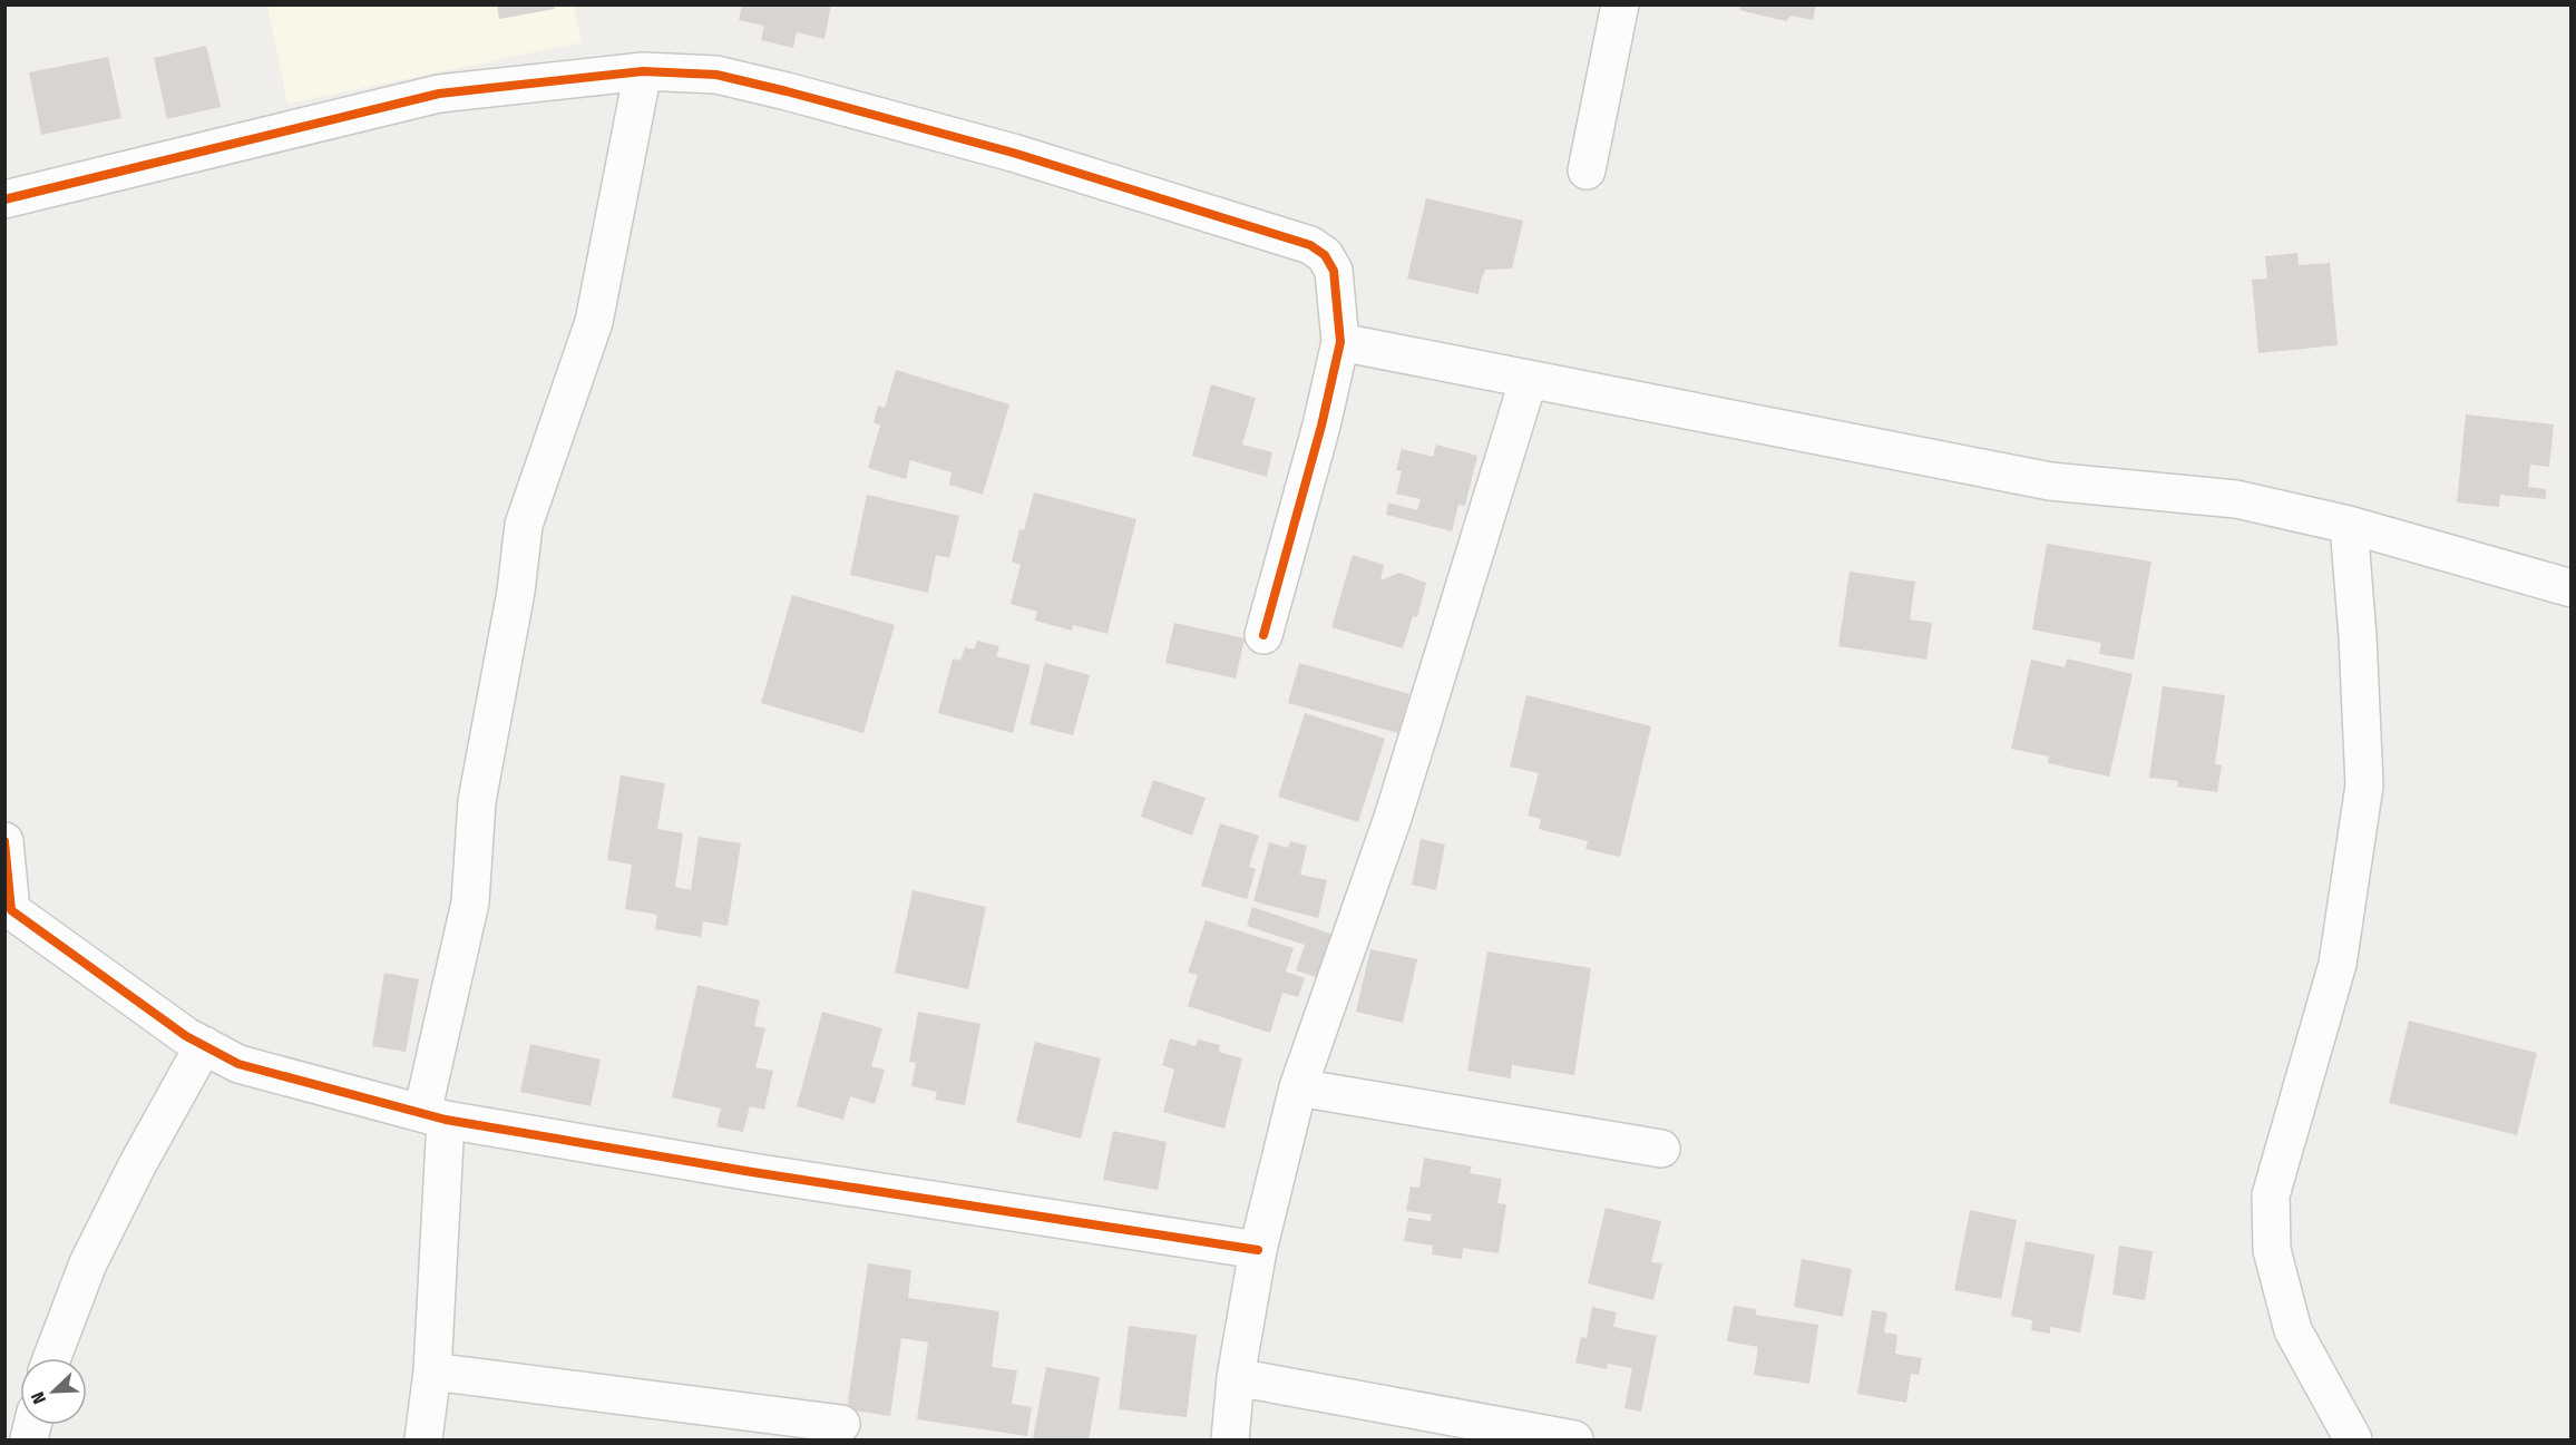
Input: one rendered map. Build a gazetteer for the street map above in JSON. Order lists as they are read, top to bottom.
{
  "north": "bottom left"
}
